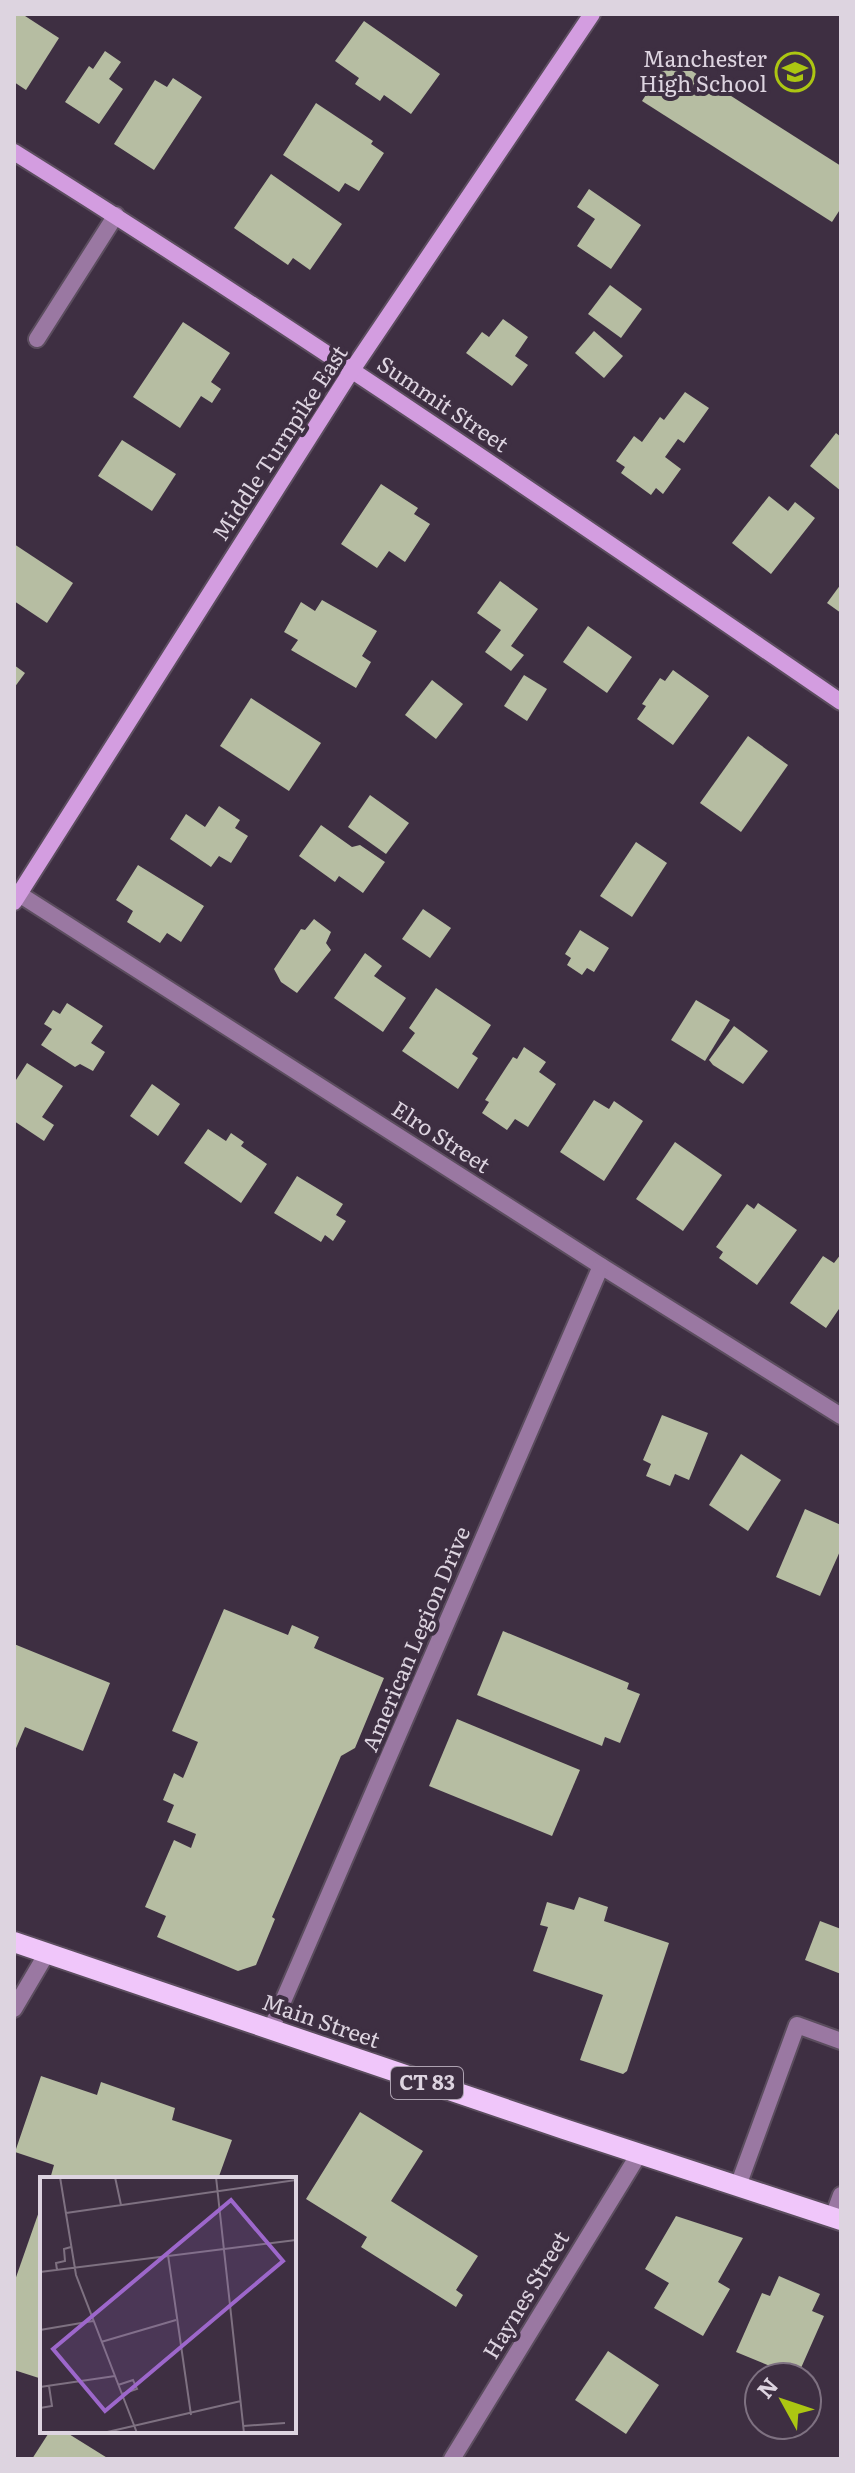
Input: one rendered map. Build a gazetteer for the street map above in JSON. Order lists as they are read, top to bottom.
{
  "streets": {
    "main road": [
      "Summit Street",
      "Middle Turnpike East",
      "Main Street",
      "CT 83"
    ],
    "street": ["Elro Street", "American Legion Drive", "Haynes Street"]
  },
  "crossings": [
    ["Summit Street", "Middle Turnpike East"],
    ["Middle Turnpike East", "Elro Street"],
    ["Elro Street", "American Legion Drive"],
    ["American Legion Drive", "Main Street"],
    ["Main Street", "Haynes Street"]
  ],
  "places": {
    "school or university": ["Manchester High School"]
  },
  "north": "top left"
}
